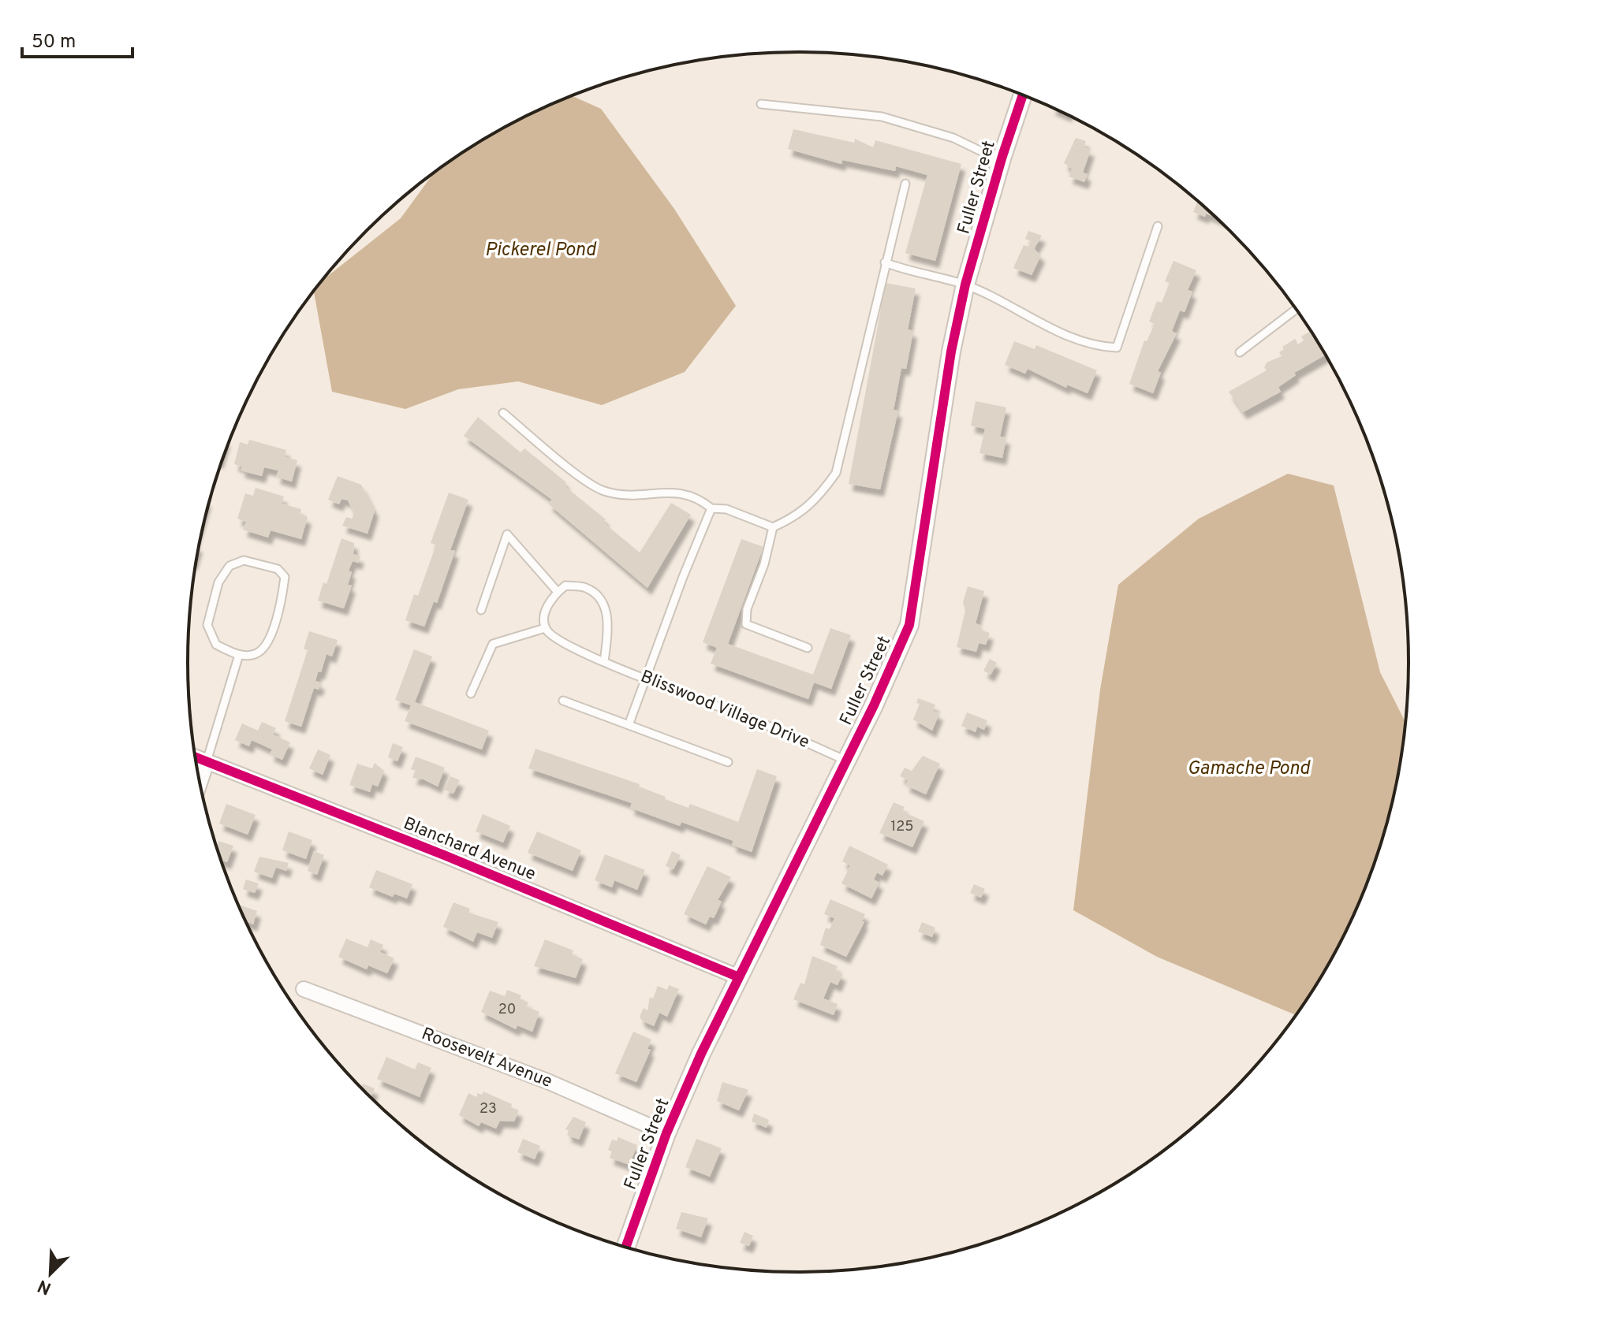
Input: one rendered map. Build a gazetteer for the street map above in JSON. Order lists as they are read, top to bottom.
{
  "streets": {
    "street": ["Fuller Street", "Blanchard Avenue", "Roosevelt Avenue"],
    "lane": ["Blisswood Village Drive"]
  },
  "crossings": [
    ["Fuller Street", "Blisswood Village Drive"],
    ["Fuller Street", "Blanchard Avenue"],
    ["Fuller Street", "Roosevelt Avenue"]
  ],
  "water": ["Pickerel Pond", "Gamache Pond"],
  "house_numbers": ["125", "20", "23"],
  "scale_bar": "50 m",
  "north": "bottom left"
}
